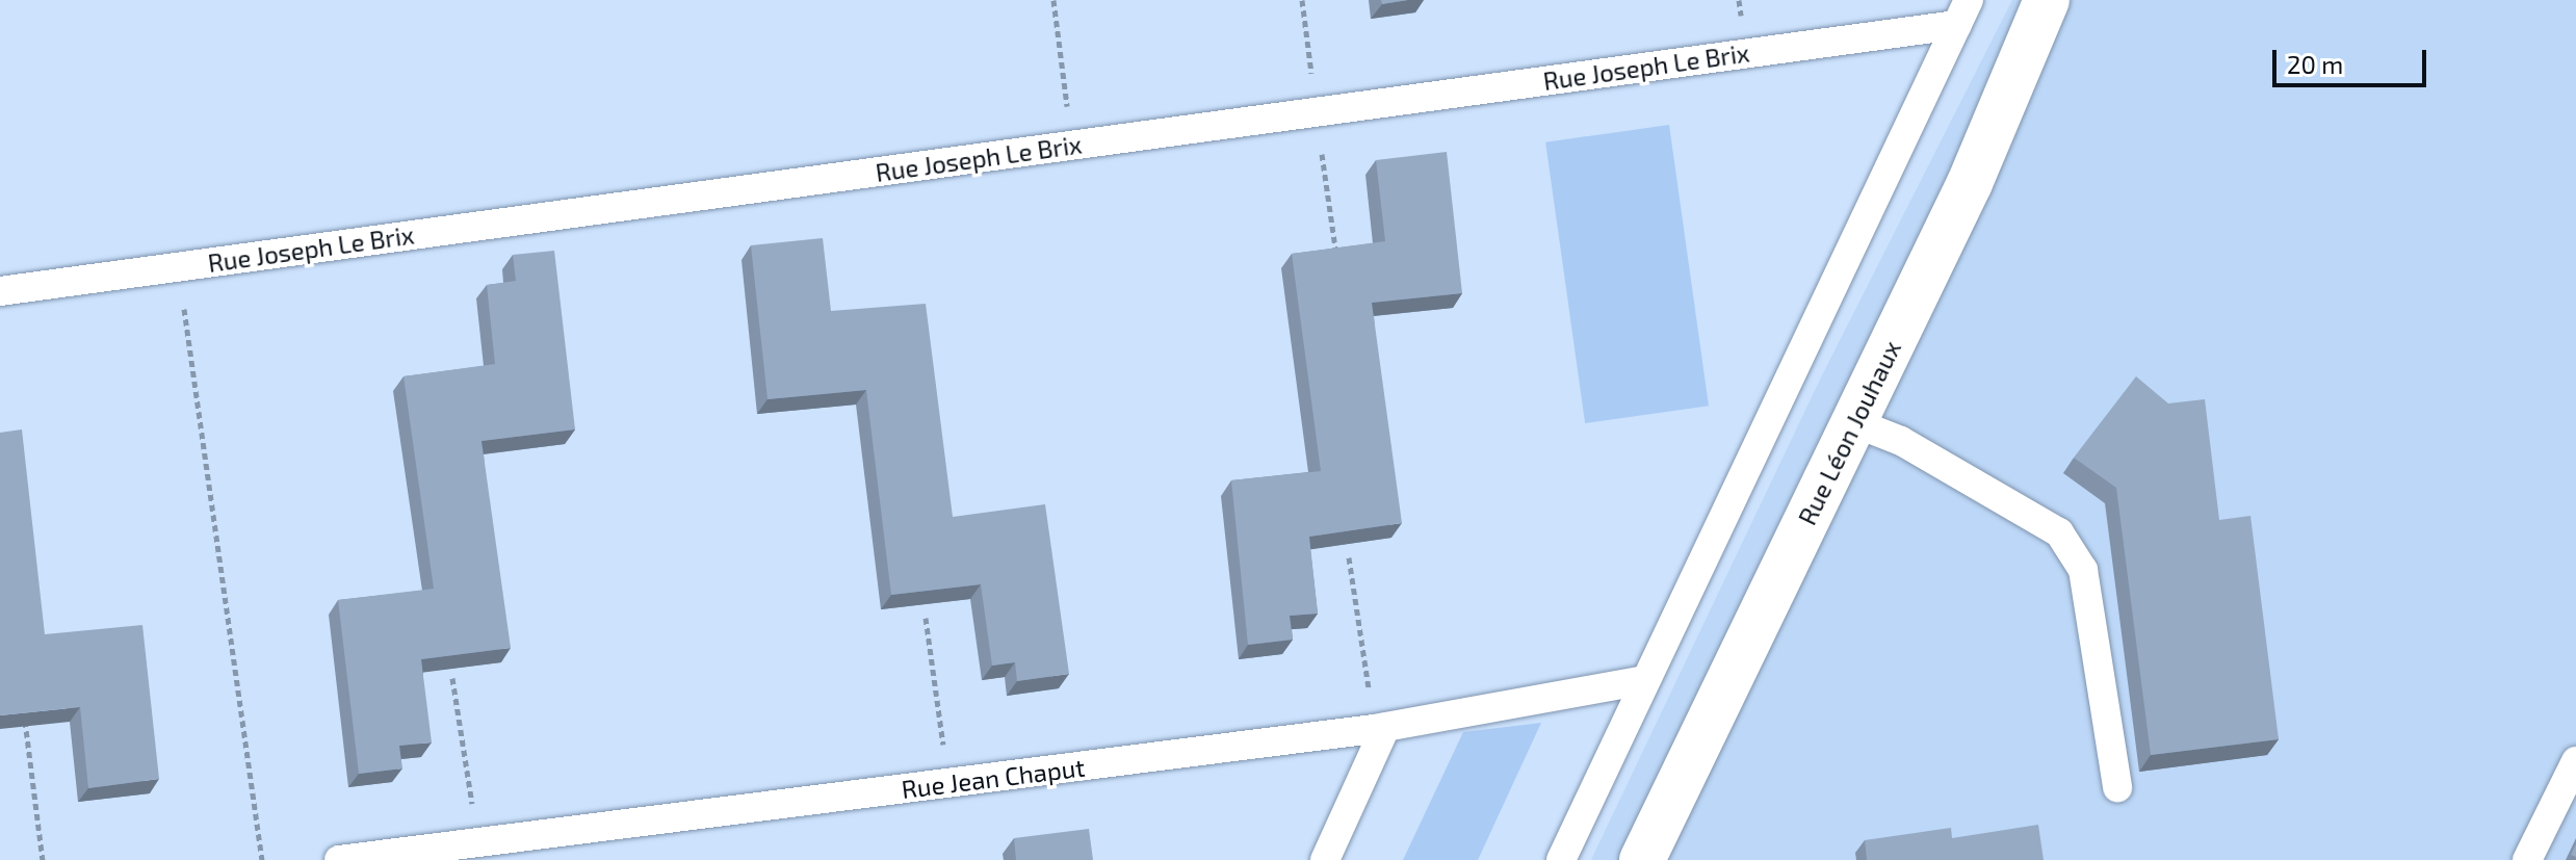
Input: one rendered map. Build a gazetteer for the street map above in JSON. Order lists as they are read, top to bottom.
{
  "streets": {
    "street": ["Rue Léon Jouhaux"],
    "lane": ["Rue Joseph Le Brix", "Rue Jean Chaput"]
  },
  "scale_bar": "20 m"
}
